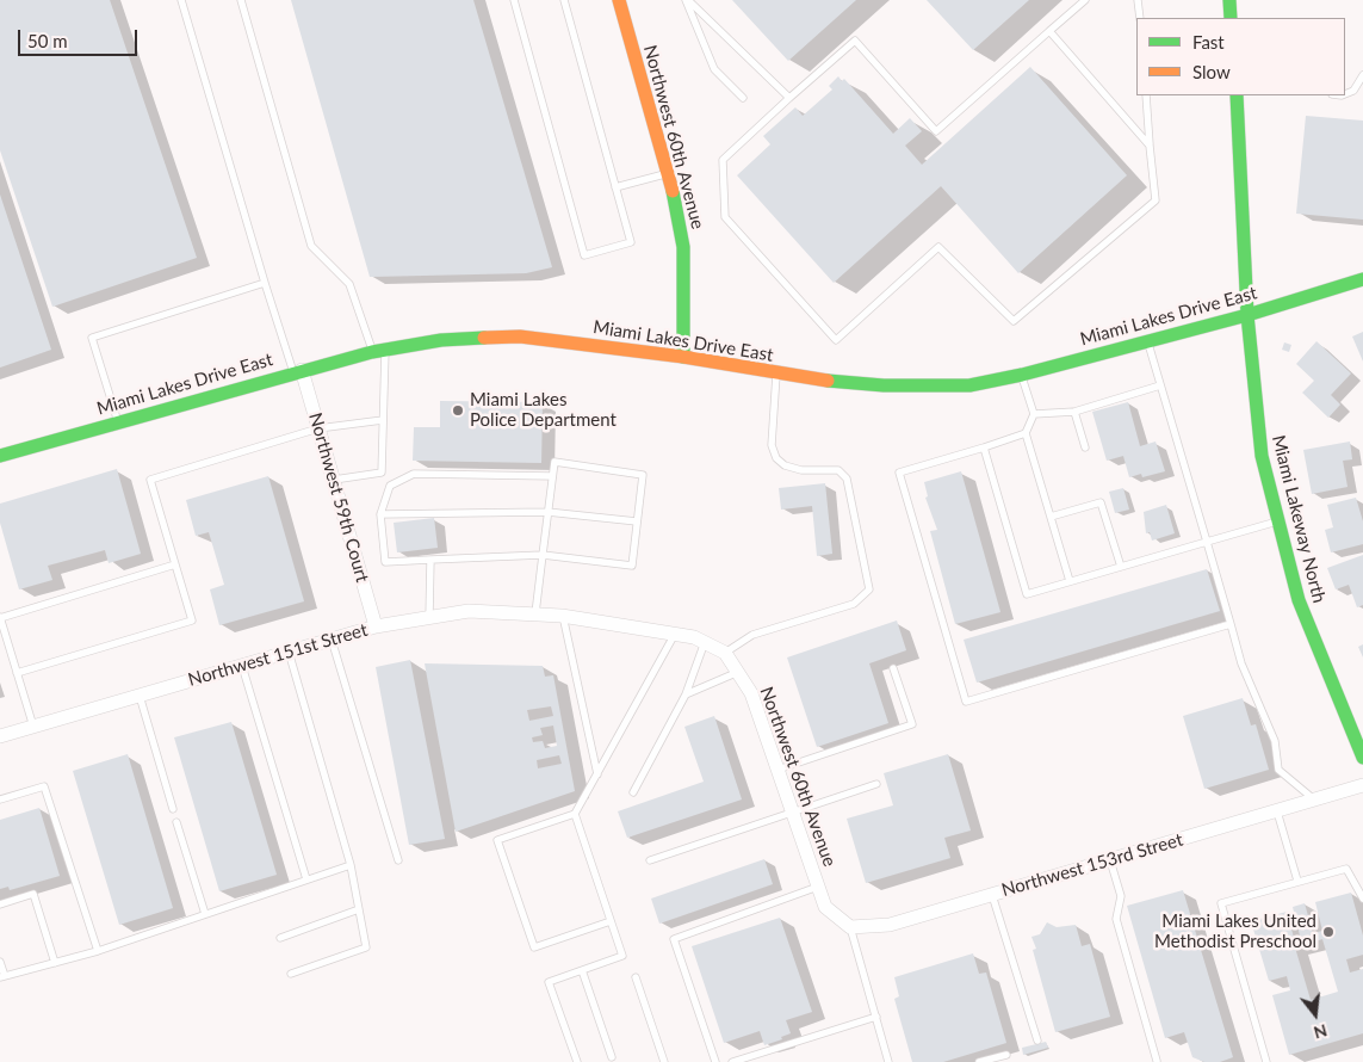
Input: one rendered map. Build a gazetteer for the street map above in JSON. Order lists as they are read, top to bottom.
{
  "streets": {
    "main road": ["Northwest 60th Avenue", "Miami Lakes Drive East", "Miami Lakeway North"],
    "street": ["Northwest 59th Court", "Northwest 151st Street", "Northwest 153rd Street"]
  },
  "crossings": [
    ["Northwest 60th Avenue", "Miami Lakes Drive East"],
    ["Northwest 60th Avenue", "Northwest 153rd Street"],
    ["Miami Lakes Drive East", "Northwest 59th Court"],
    ["Miami Lakes Drive East", "Miami Lakeway North"],
    ["Northwest 59th Court", "Northwest 151st Street"]
  ],
  "places": ["Miami Lakes Police Department", "Miami Lakes United Methodist Preschool"],
  "legend": ["Fast", "Slow"],
  "scale_bar": "50 m",
  "north": "bottom"
}
